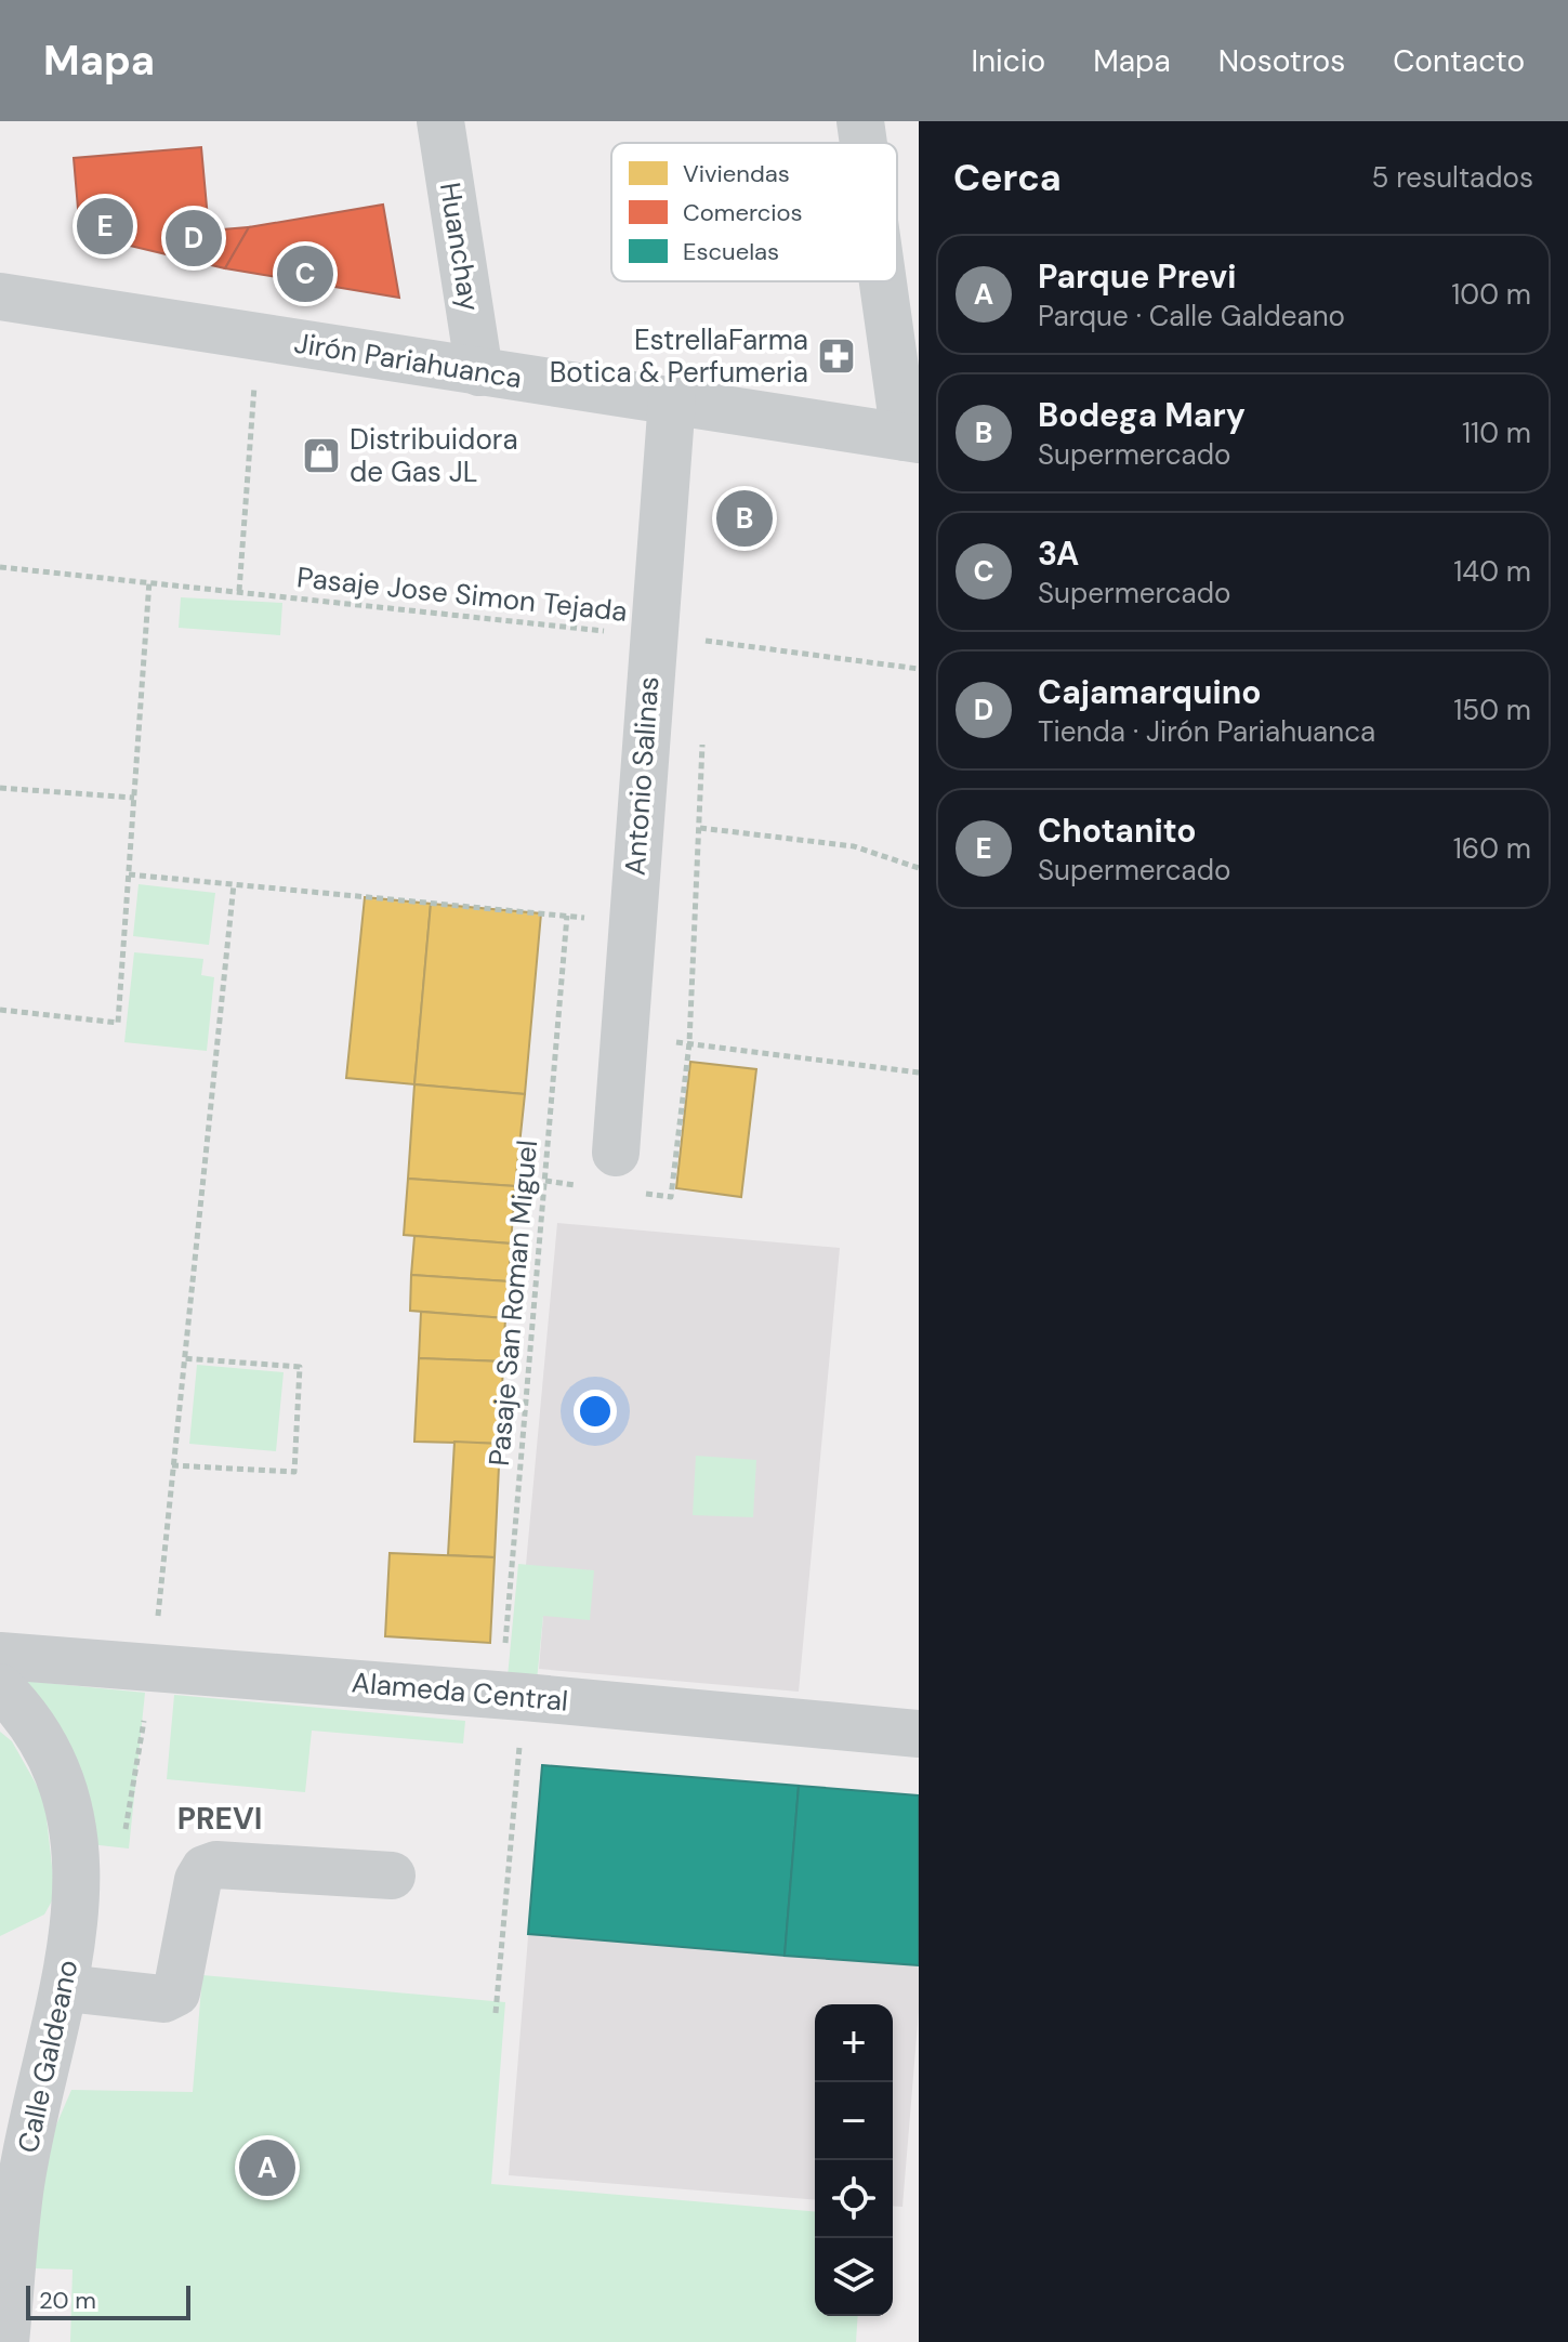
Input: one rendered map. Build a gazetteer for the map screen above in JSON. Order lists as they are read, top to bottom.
{
  "streets": {
    "street": [
      "Huanchay",
      "Jirón Pariahuanca",
      "Antonio Salinas",
      "Alameda Central",
      "Calle Galdeano"
    ],
    "path": ["Pasaje Jose Simon Tejada", "Pasaje San Roman Miguel"]
  },
  "crossings": [
    ["Huanchay", "Jirón Pariahuanca"],
    ["Jirón Pariahuanca", "Antonio Salinas"],
    ["Pasaje Jose Simon Tejada", "Antonio Salinas"],
    ["Pasaje San Roman Miguel", "Alameda Central"]
  ],
  "districts": ["PREVI"],
  "places": {
    "pharmacy": ["EstrellaFarma Botica & Perfumeria"],
    "shop": ["Distribuidora de Gas JL"]
  },
  "legend": ["Viviendas", "Comercios", "Escuelas"],
  "scale_bar": "20 m",
  "page": {
    "header": "Mapa",
    "nav": [
      "Inicio",
      "Mapa",
      "Nosotros",
      "Contacto"
    ],
    "heading": ["Cerca", "5 resultados"],
    "pins": [
      "E",
      "D",
      "C",
      "B",
      "A"
    ],
    "list": [
      {
        "mark": "A",
        "name": "Parque Previ",
        "note": "Parque · Calle Galdeano",
        "value": "100 m"
      },
      {
        "mark": "B",
        "name": "Bodega Mary",
        "note": "Supermercado",
        "value": "110 m"
      },
      {
        "mark": "C",
        "name": "3A",
        "note": "Supermercado",
        "value": "140 m"
      },
      {
        "mark": "D",
        "name": "Cajamarquino",
        "note": "Tienda · Jirón Pariahuanca",
        "value": "150 m"
      },
      {
        "mark": "E",
        "name": "Chotanito",
        "note": "Supermercado",
        "value": "160 m"
      }
    ],
    "map_buttons": ["+", "−"],
    "scale": "20 m"
  }
}
